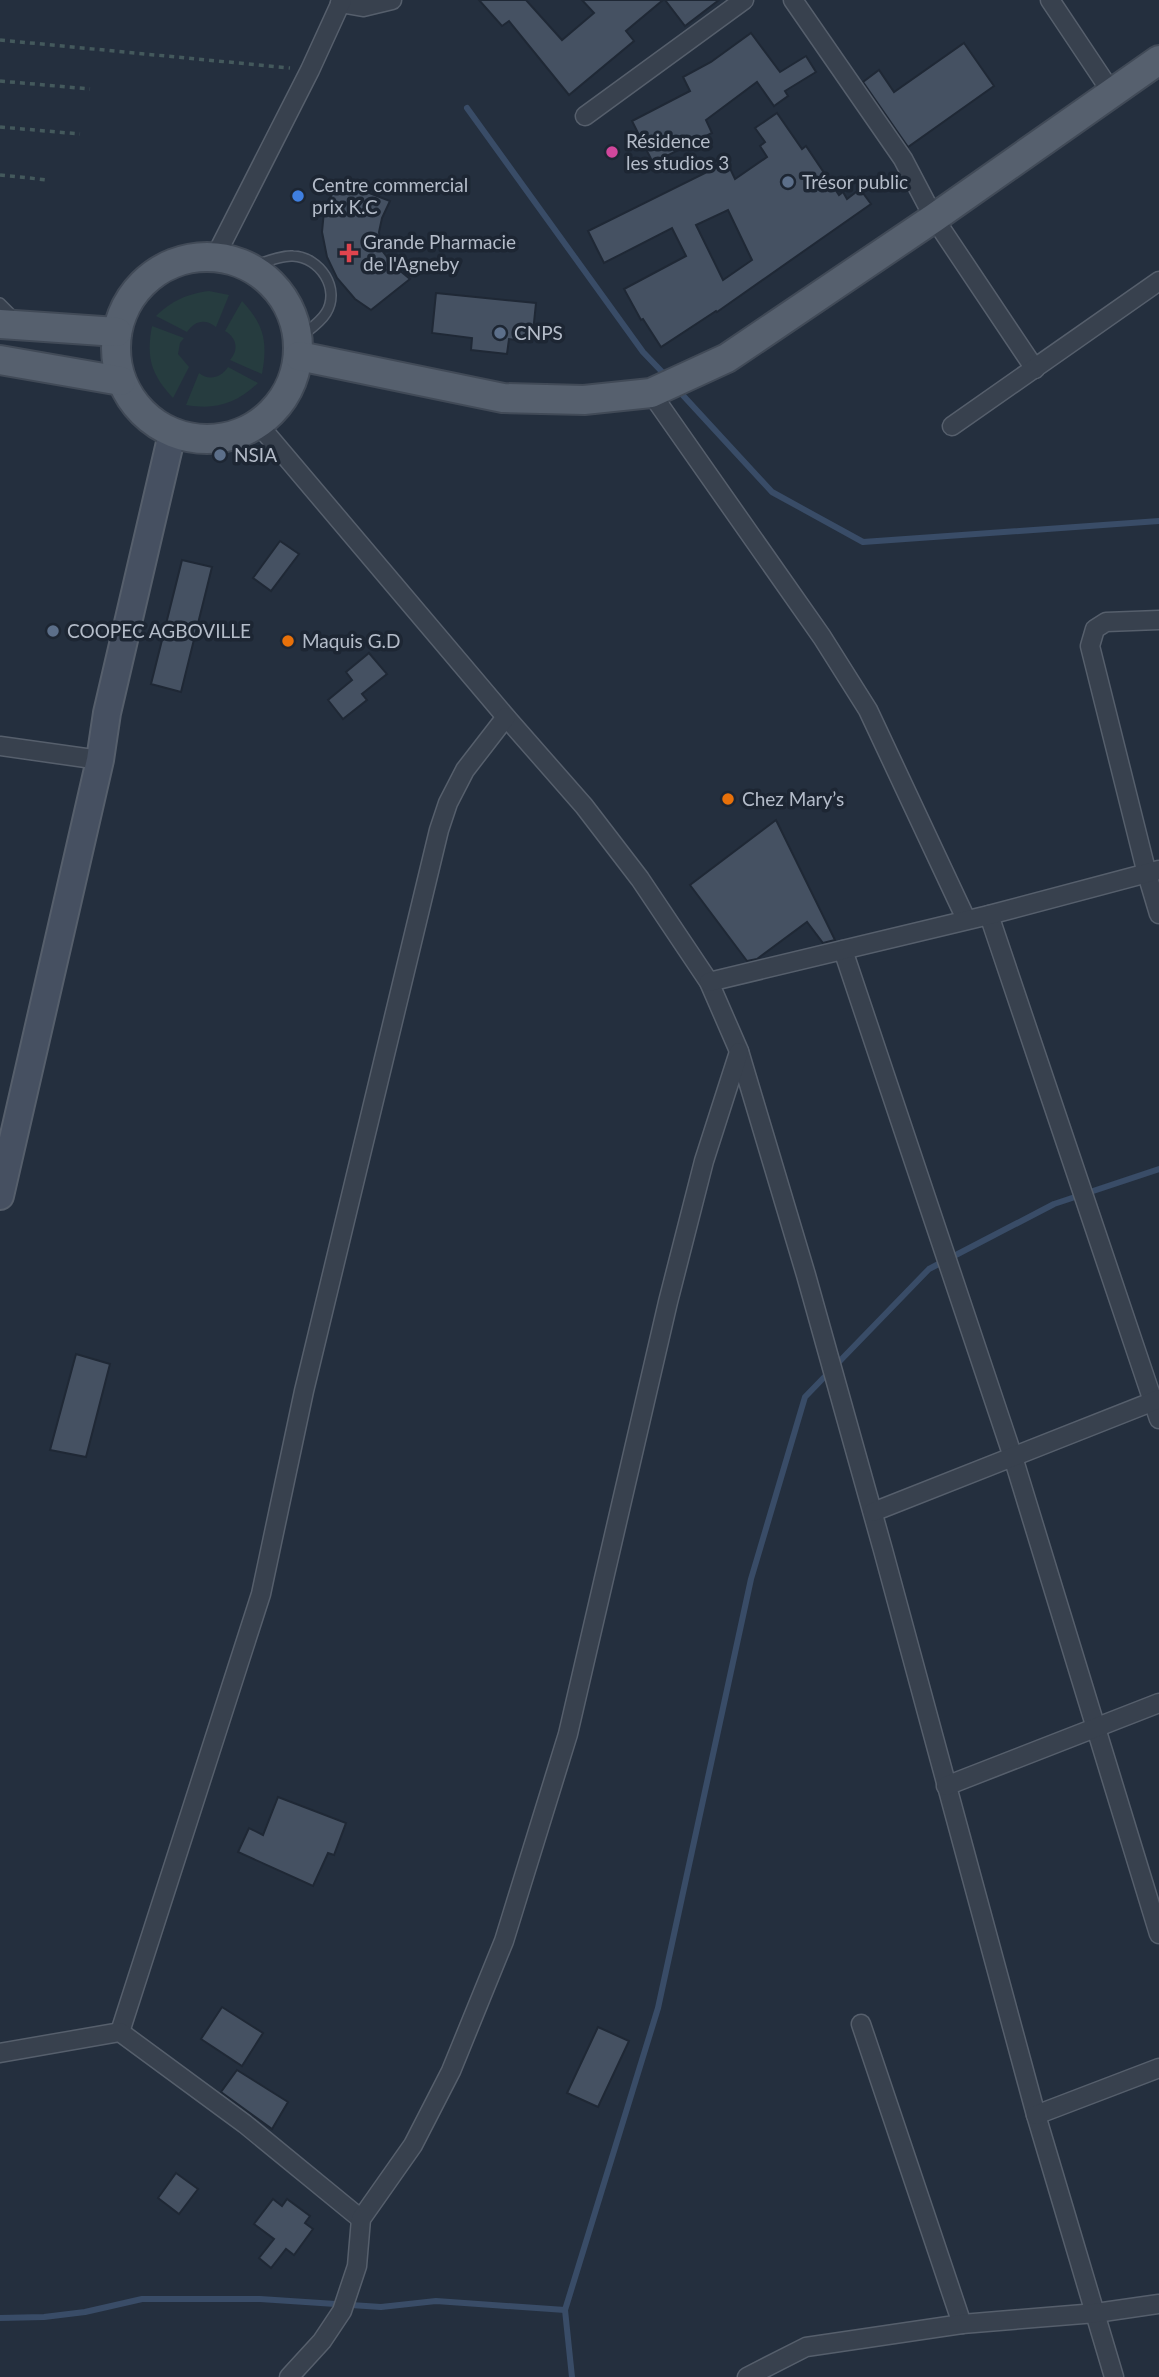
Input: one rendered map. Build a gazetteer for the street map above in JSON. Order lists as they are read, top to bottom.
{
  "places": {
    "other": [
      "Résidence les studios 3",
      "Trésor public",
      "Centre commercial prix K.C",
      "CNPS",
      "NSIA",
      "COOPEC AGBOVILLE",
      "Maquis G.D",
      "Chez Mary’s"
    ],
    "health": ["Grande Pharmacie de l'Agneby"]
  }
}
